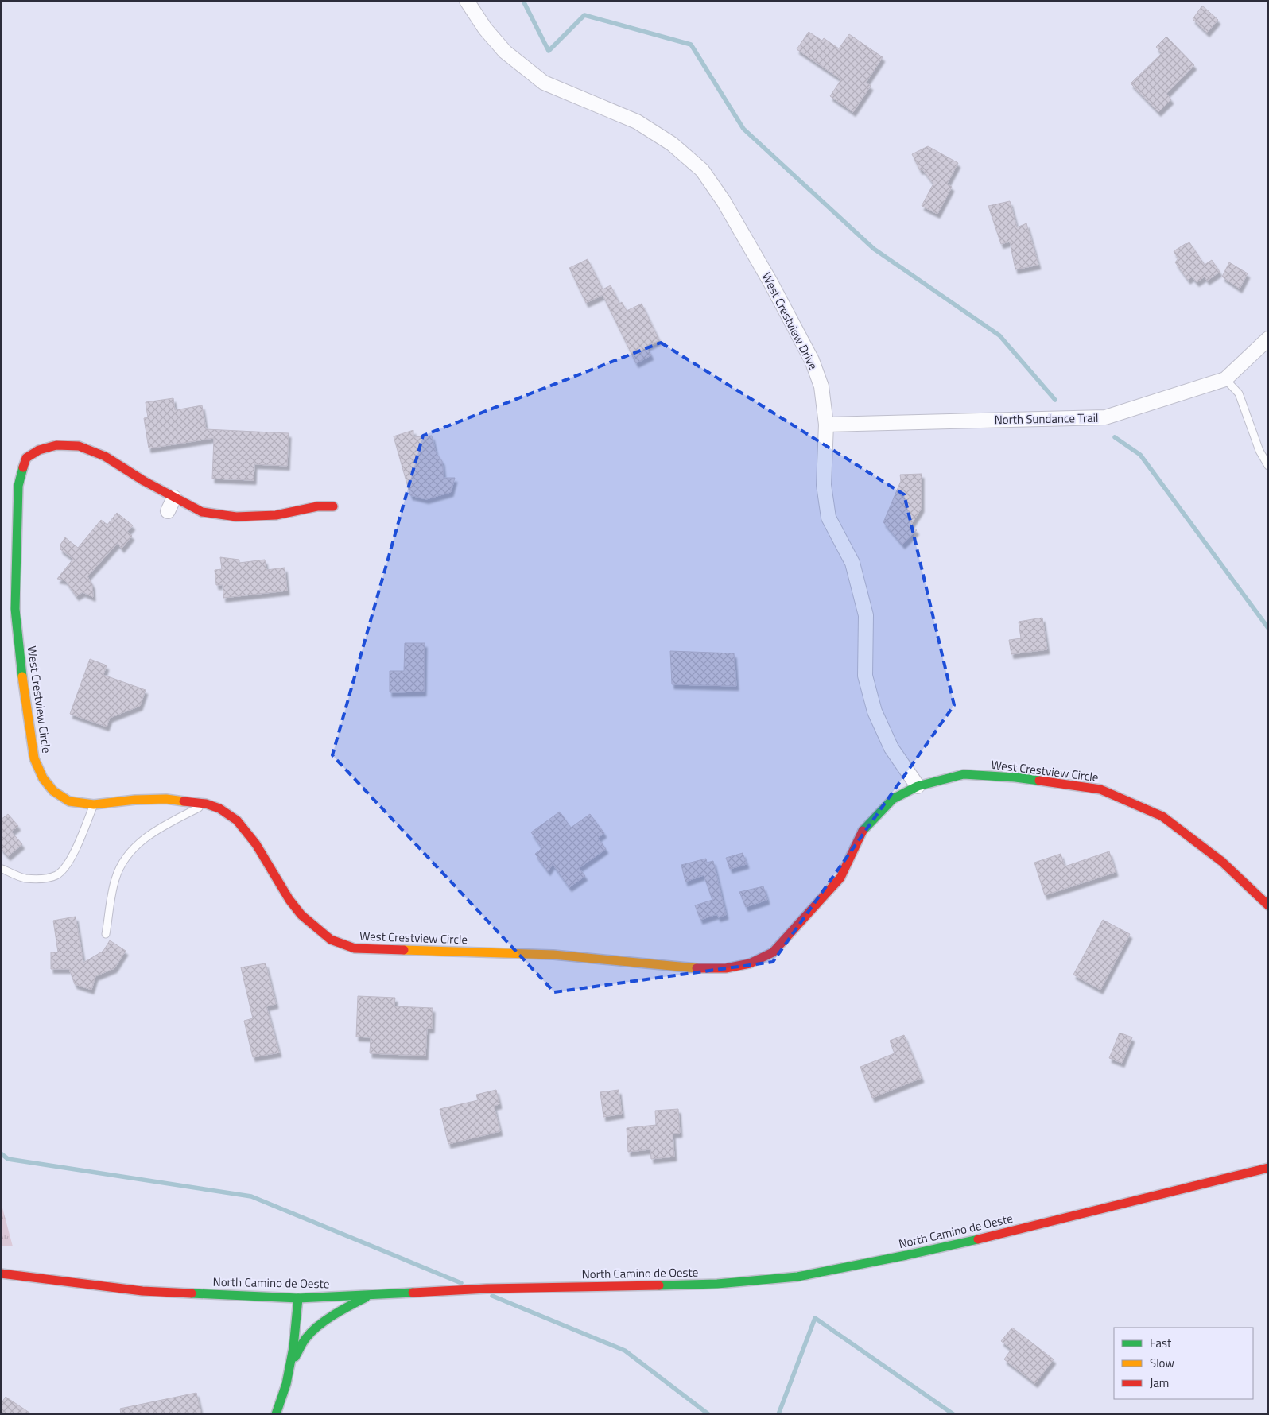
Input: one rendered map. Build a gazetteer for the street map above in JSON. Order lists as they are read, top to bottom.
{
  "streets": {
    "street": [
      "West Crestview Drive",
      "North Sundance Trail",
      "West Crestview Circle",
      "North Camino de Oeste"
    ]
  },
  "crossings": [
    ["West Crestview Drive", "North Sundance Trail"],
    ["West Crestview Drive", "West Crestview Circle"]
  ],
  "legend": ["Fast", "Slow", "Jam"]
}
